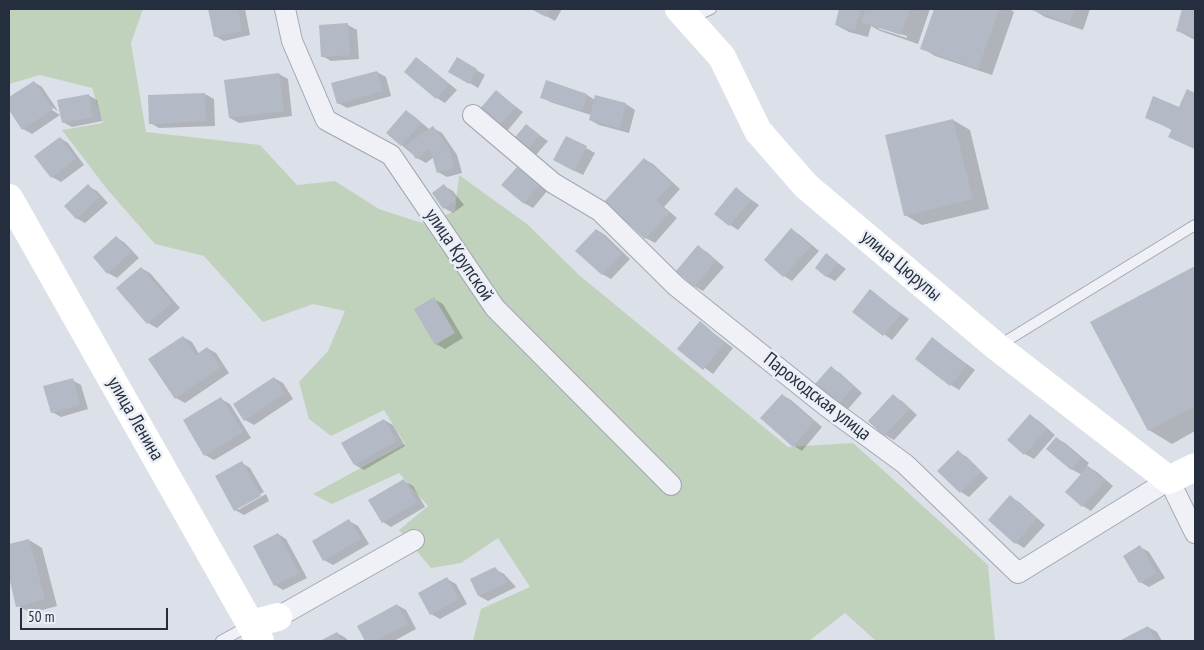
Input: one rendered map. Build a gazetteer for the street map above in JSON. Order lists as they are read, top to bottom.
{
  "streets": {
    "street": [
      "улица Крупской",
      "улица Цюрупы",
      "Пароходская улица",
      "улица Ленина"
    ]
  },
  "crossings": [
    ["улица Цюрупы", "Пароходская улица"]
  ],
  "scale_bar": "50 m"
}
